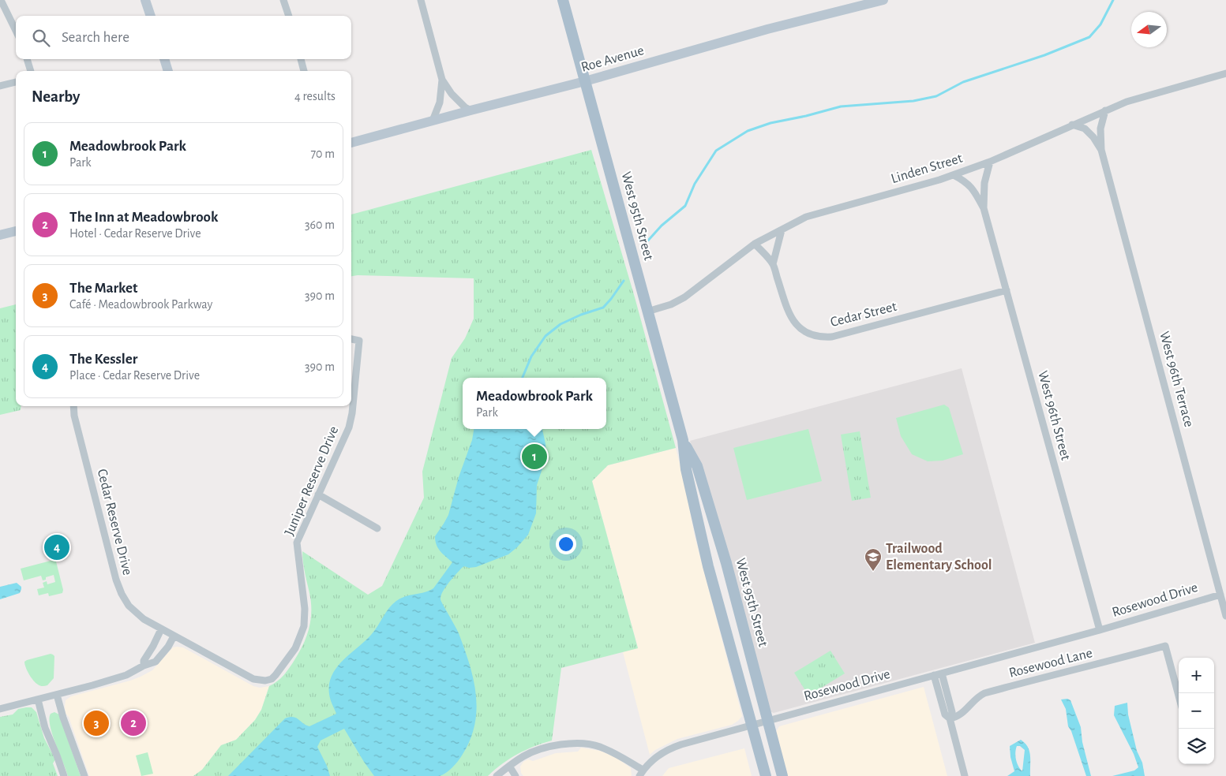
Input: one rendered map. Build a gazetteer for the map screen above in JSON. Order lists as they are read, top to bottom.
{
  "streets": {
    "main road": ["Roe Avenue", "West 95th Street"],
    "street": [
      "Linden Street",
      "Cedar Street",
      "West 96th Terrace",
      "West 96th Street",
      "Juniper Reserve Drive",
      "Cedar Reserve Drive",
      "Rosewood Drive",
      "Rosewood Lane"
    ]
  },
  "crossings": [
    ["Roe Avenue", "West 95th Street"],
    ["Linden Street", "West 95th Street"],
    ["Linden Street", "Cedar Street"],
    ["Linden Street", "West 96th Terrace"],
    ["Linden Street", "West 96th Street"],
    ["West 95th Street", "Rosewood Drive"],
    ["Cedar Street", "West 96th Street"],
    ["West 96th Terrace", "Rosewood Drive"],
    ["West 96th Street", "Rosewood Drive"],
    ["Juniper Reserve Drive", "Cedar Reserve Drive"]
  ],
  "places": {
    "school or university": ["Trailwood Elementary School"]
  },
  "north": "left",
  "page": {
    "search": "Search here",
    "heading": ["Nearby", "4 results"],
    "list": [
      {
        "mark": "1",
        "name": "Meadowbrook Park",
        "note": "Park",
        "value": "70 m"
      },
      {
        "mark": "2",
        "name": "The Inn at Meadowbrook",
        "note": "Hotel · Cedar Reserve Drive",
        "value": "360 m"
      },
      {
        "mark": "3",
        "name": "The Market",
        "note": "Café · Meadowbrook Parkway",
        "value": "390 m"
      },
      {
        "mark": "4",
        "name": "The Kessler",
        "note": "Place · Cedar Reserve Drive",
        "value": "390 m"
      }
    ],
    "popup": ["Meadowbrook Park", "Park"],
    "pins": [
      "1",
      "4",
      "2",
      "3"
    ],
    "map_buttons": ["+", "−"]
  }
}
